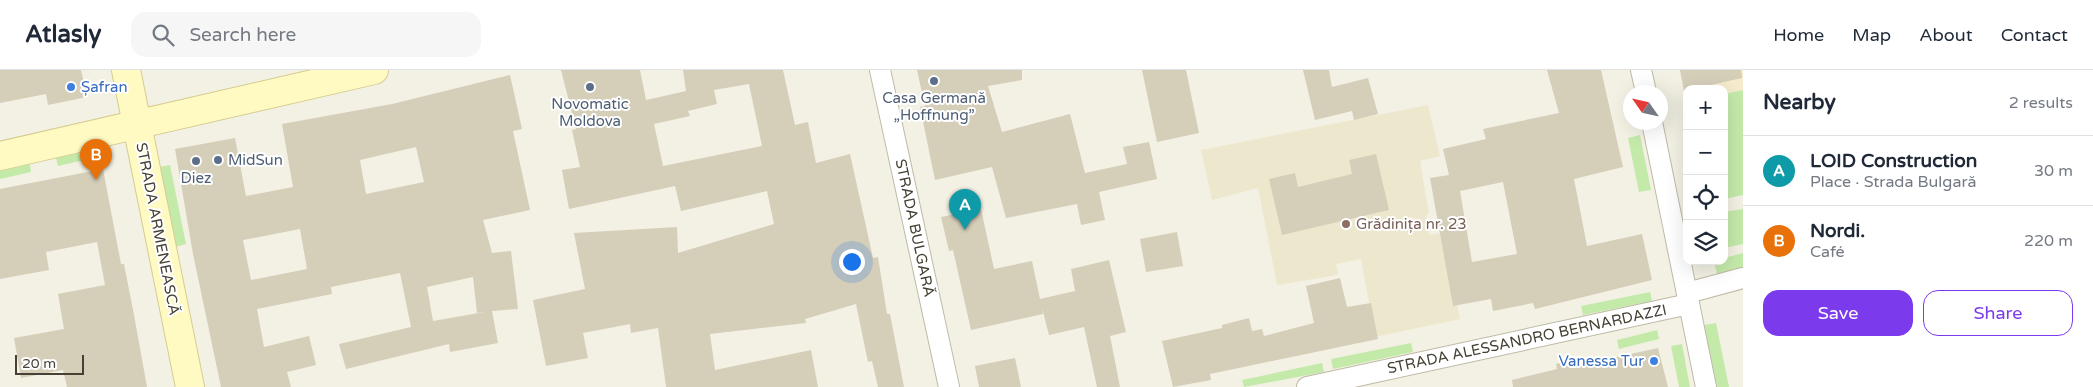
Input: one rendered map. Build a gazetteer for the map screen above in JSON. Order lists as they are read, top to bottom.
{
  "streets": {
    "main road": ["STRADA ARMENEASCĂ"],
    "street": ["STRADA BULGARĂ", "STRADA ALESSANDRO BERNARDAZZI"]
  },
  "places": [
    "Casa Germană „Hoffnung”",
    "Șafran",
    "Novomatic Moldova",
    "MidSun",
    "Diez",
    "Grădinița nr. 23",
    "Vanessa Tur"
  ],
  "scale_bar": "20 m",
  "north": "top left",
  "page": {
    "header": "Atlasly",
    "search": "Search here",
    "nav": [
      "Home",
      "Map",
      "About",
      "Contact"
    ],
    "heading": ["Nearby", "2 results"],
    "map_buttons": ["+", "−"],
    "list": [
      {
        "mark": "A",
        "name": "LOID Construction",
        "note": "Place · Strada Bulgară",
        "value": "30 m"
      },
      {
        "mark": "B",
        "name": "Nordi.",
        "note": "Café",
        "value": "220 m"
      }
    ],
    "pins": ["B", "A"],
    "buttons": ["Save", "Share"],
    "scale": "20 m"
  }
}
